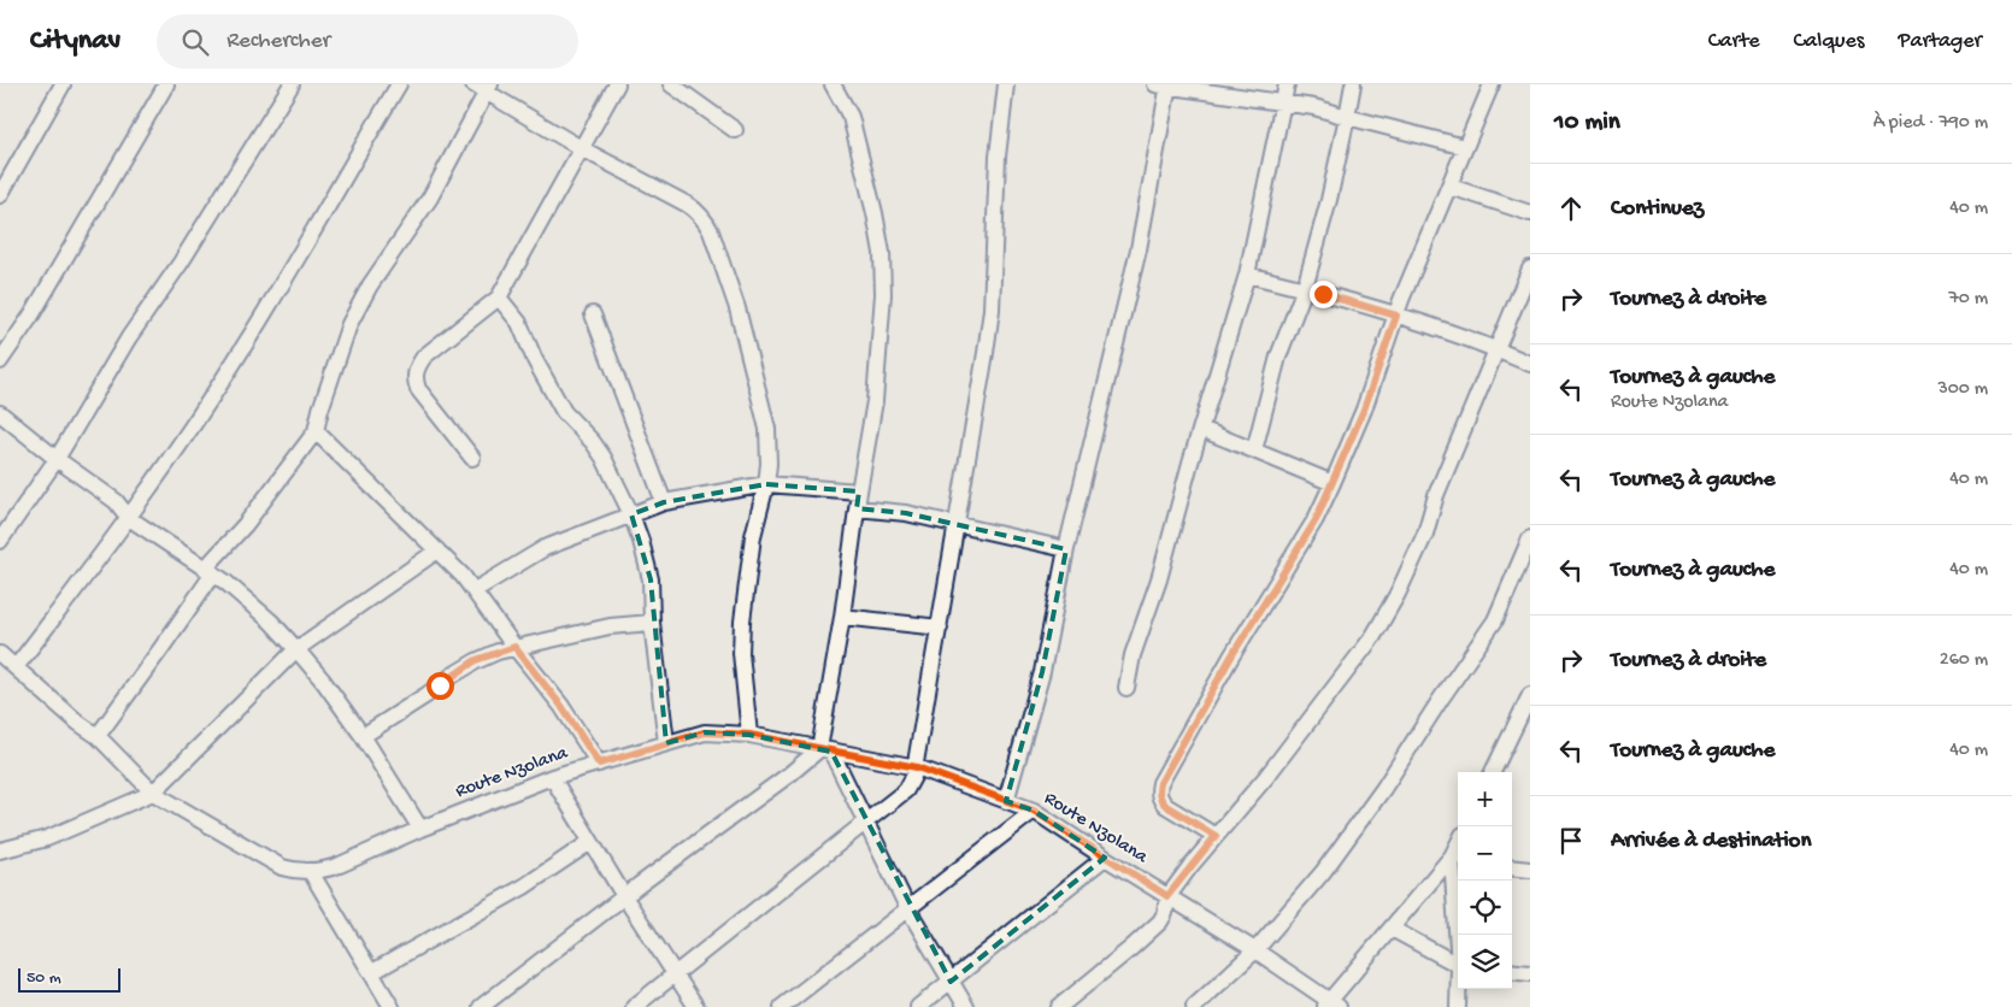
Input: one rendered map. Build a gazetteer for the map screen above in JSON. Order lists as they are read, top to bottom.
{
  "streets": {
    "street": ["Route Nzolana"]
  },
  "scale_bar": "50 m",
  "page": {
    "header": "Citynav",
    "search": "Rechercher",
    "nav": ["Carte", "Calques", "Partager"],
    "heading": ["10 min", "À pied · 790 m"],
    "list": [
      ["Continuez", "40 m"],
      ["Tournez à droite", "70 m"],
      ["Tournez à gauche", "Route Nzolana", "300 m"],
      ["Tournez à gauche", "40 m"],
      ["Tournez à gauche", "40 m"],
      ["Tournez à droite", "260 m"],
      ["Tournez à gauche", "40 m"],
      "Arrivée à destination"
    ],
    "map_buttons": ["+", "−"],
    "scale": "50 m"
  }
}
